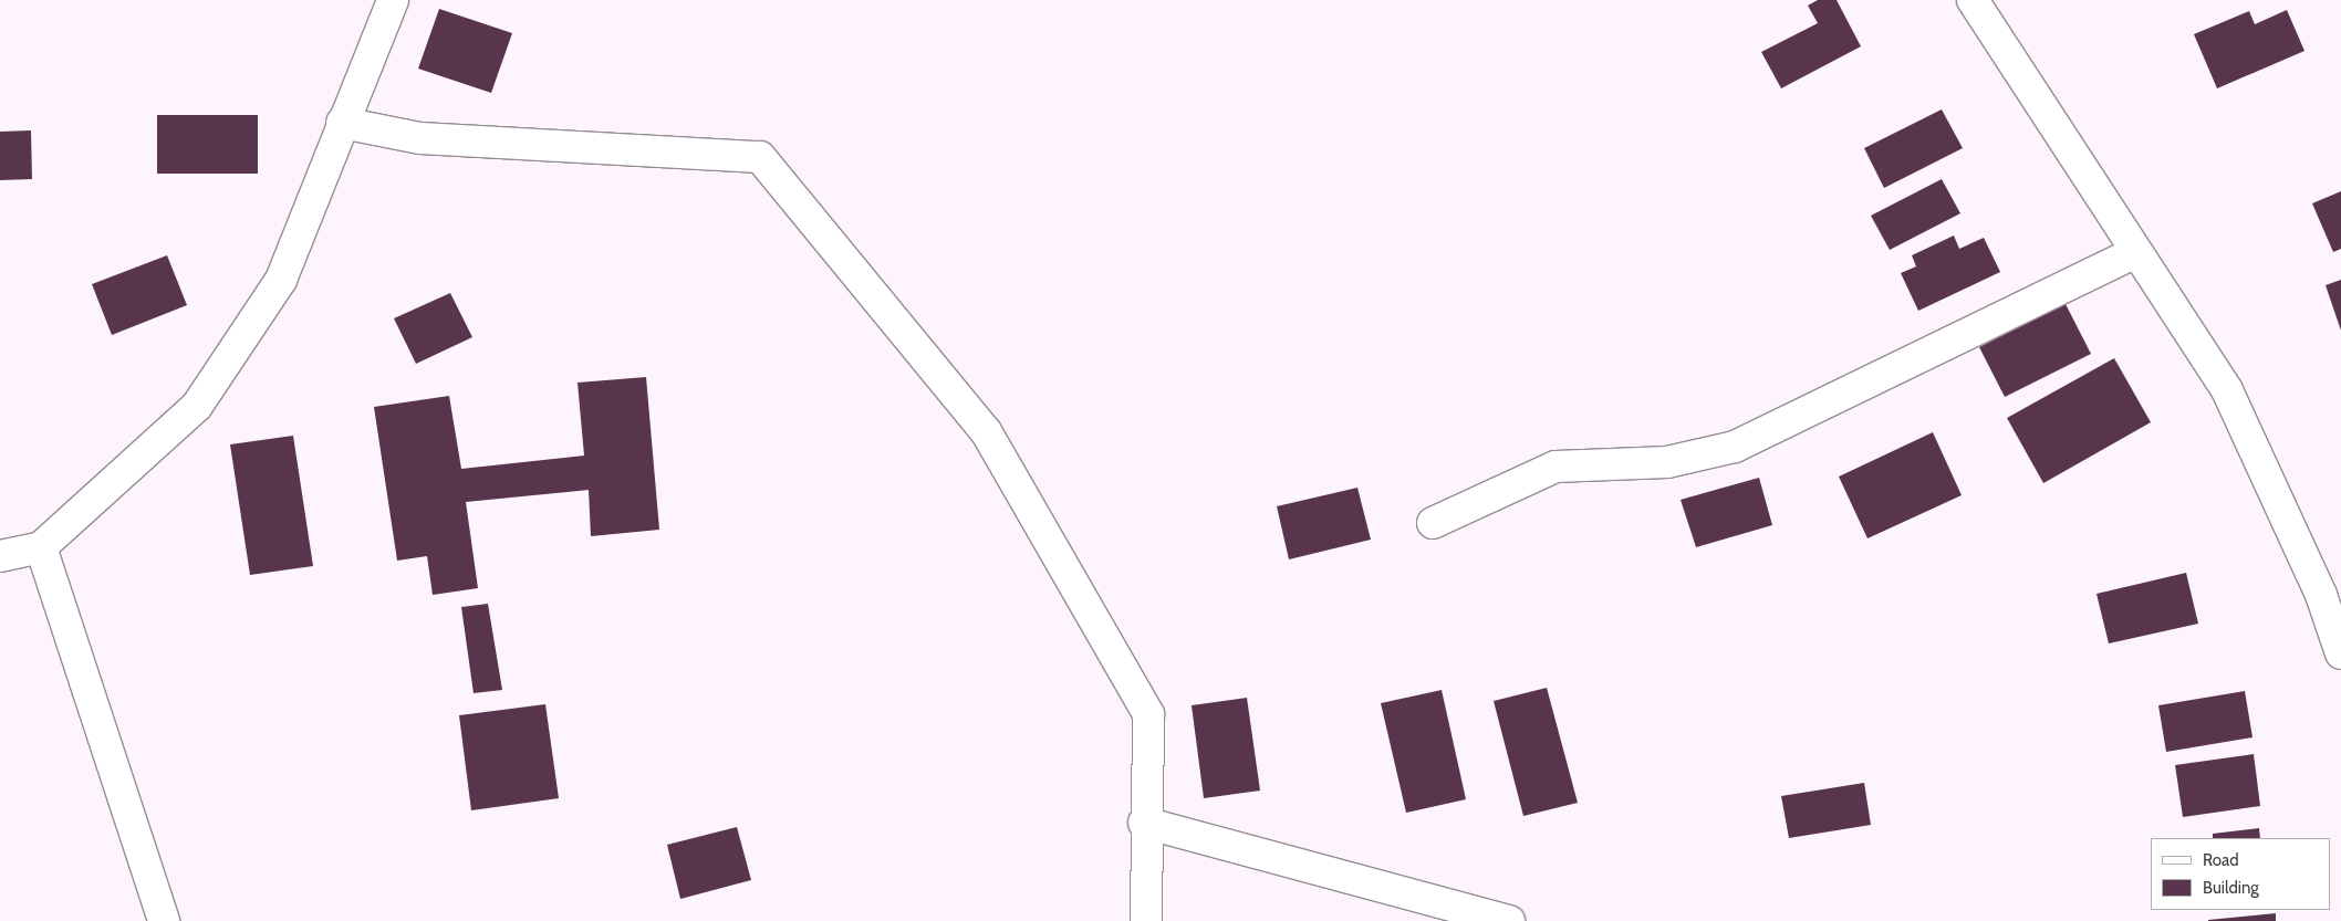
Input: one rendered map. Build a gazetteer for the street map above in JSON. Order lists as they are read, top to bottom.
{
  "legend": ["Road", "Building"]
}
